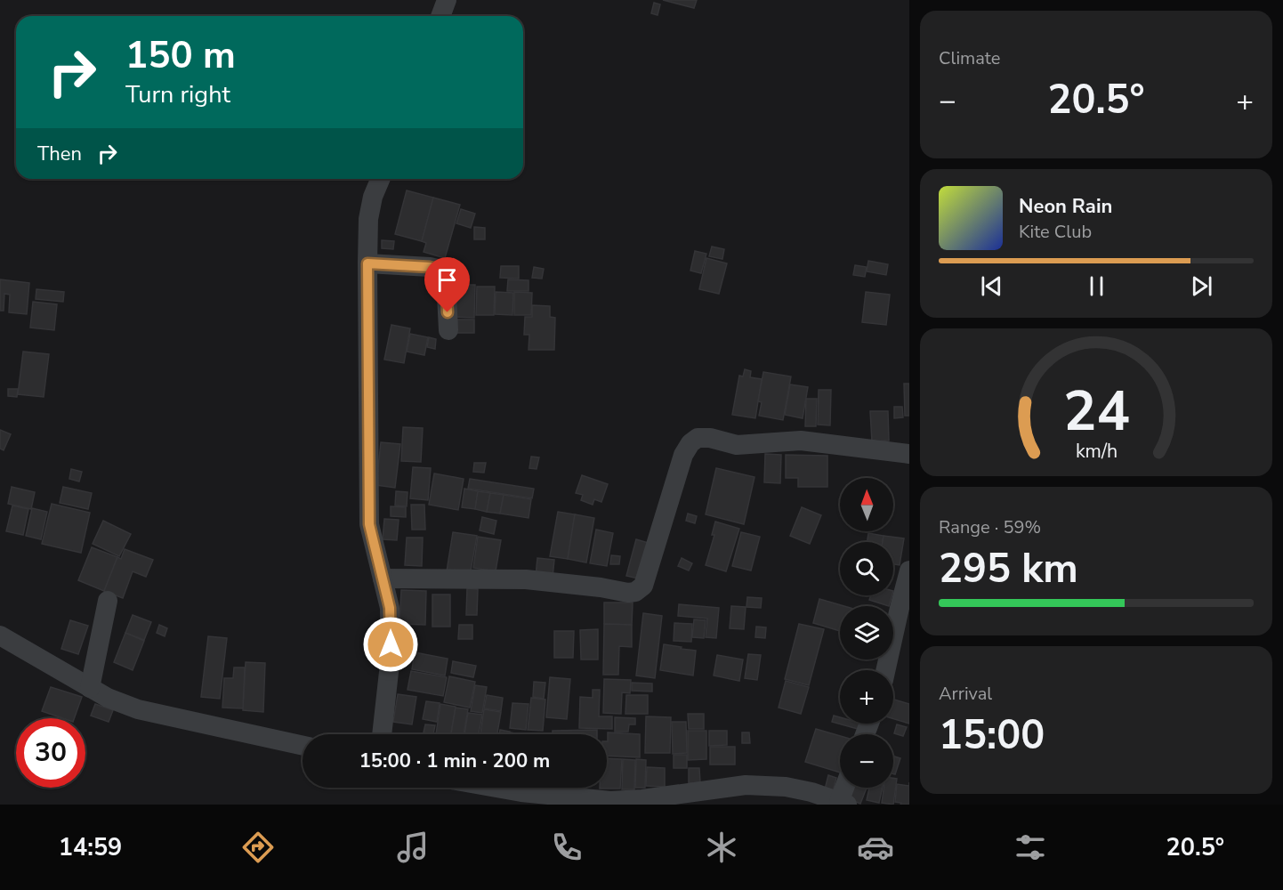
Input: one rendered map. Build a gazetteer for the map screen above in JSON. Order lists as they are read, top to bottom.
{
  "north": "top",
  "page": {
    "tile": [
      "Climate",
      ["Range · 59%", "295 km"],
      ["Arrival", "15:00"]
    ],
    "turn": ["150 m", "Turn right"],
    "heat": ["−", "20.5°", "+"],
    "then": "Then",
    "song": ["Neon Rain", "Kite Club"],
    "map_buttons": ["+", "−"],
    "limit": "30",
    "trip": "15:00 · 1 min · 200 m",
    "tabs": ["14:59", "20.5°"],
    "gauge": ["24", "km/h"]
  }
}
